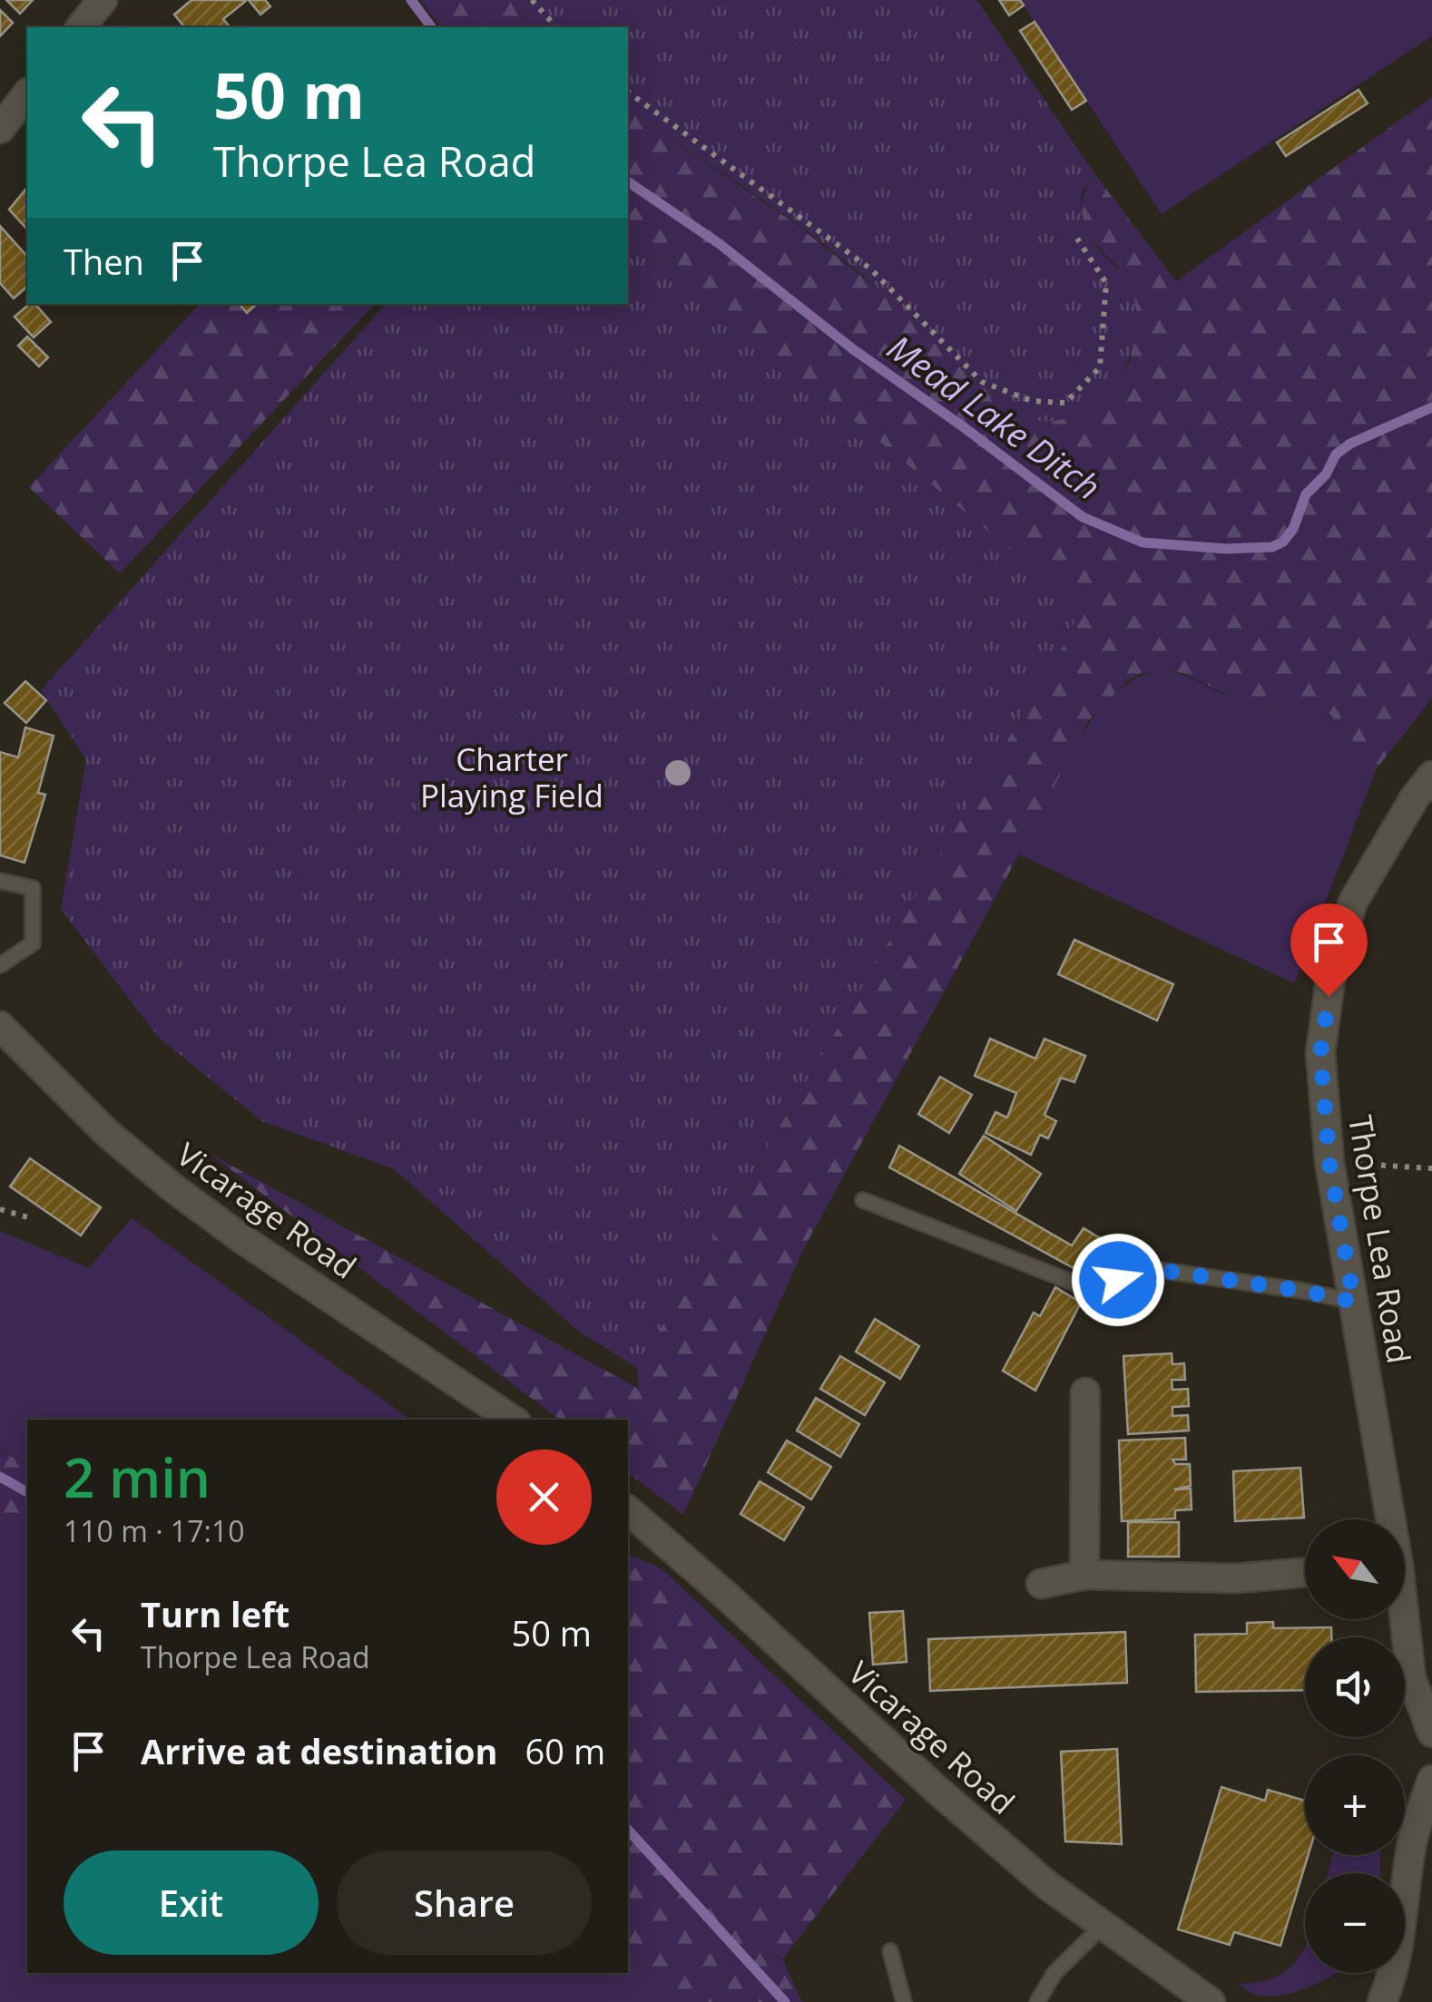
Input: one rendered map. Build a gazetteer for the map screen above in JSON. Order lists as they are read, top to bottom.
{
  "streets": {
    "main road": ["Vicarage Road", "Thorpe Lea Road"]
  },
  "water": ["Mead Lake Ditch"],
  "parks": ["Charter Playing Field"],
  "north": "top left",
  "page": {
    "turn": ["50 m", "Thorpe Lea Road"],
    "then": "Then",
    "heading": ["2 min", "110 m · 17:10"],
    "map_buttons": ["+", "−"],
    "list": [
      {
        "name": "Turn left",
        "note": "Thorpe Lea Road",
        "value": "50 m"
      },
      {
        "name": "Arrive at destination",
        "value": "60 m"
      }
    ],
    "buttons": ["Exit", "Share"]
  }
}
